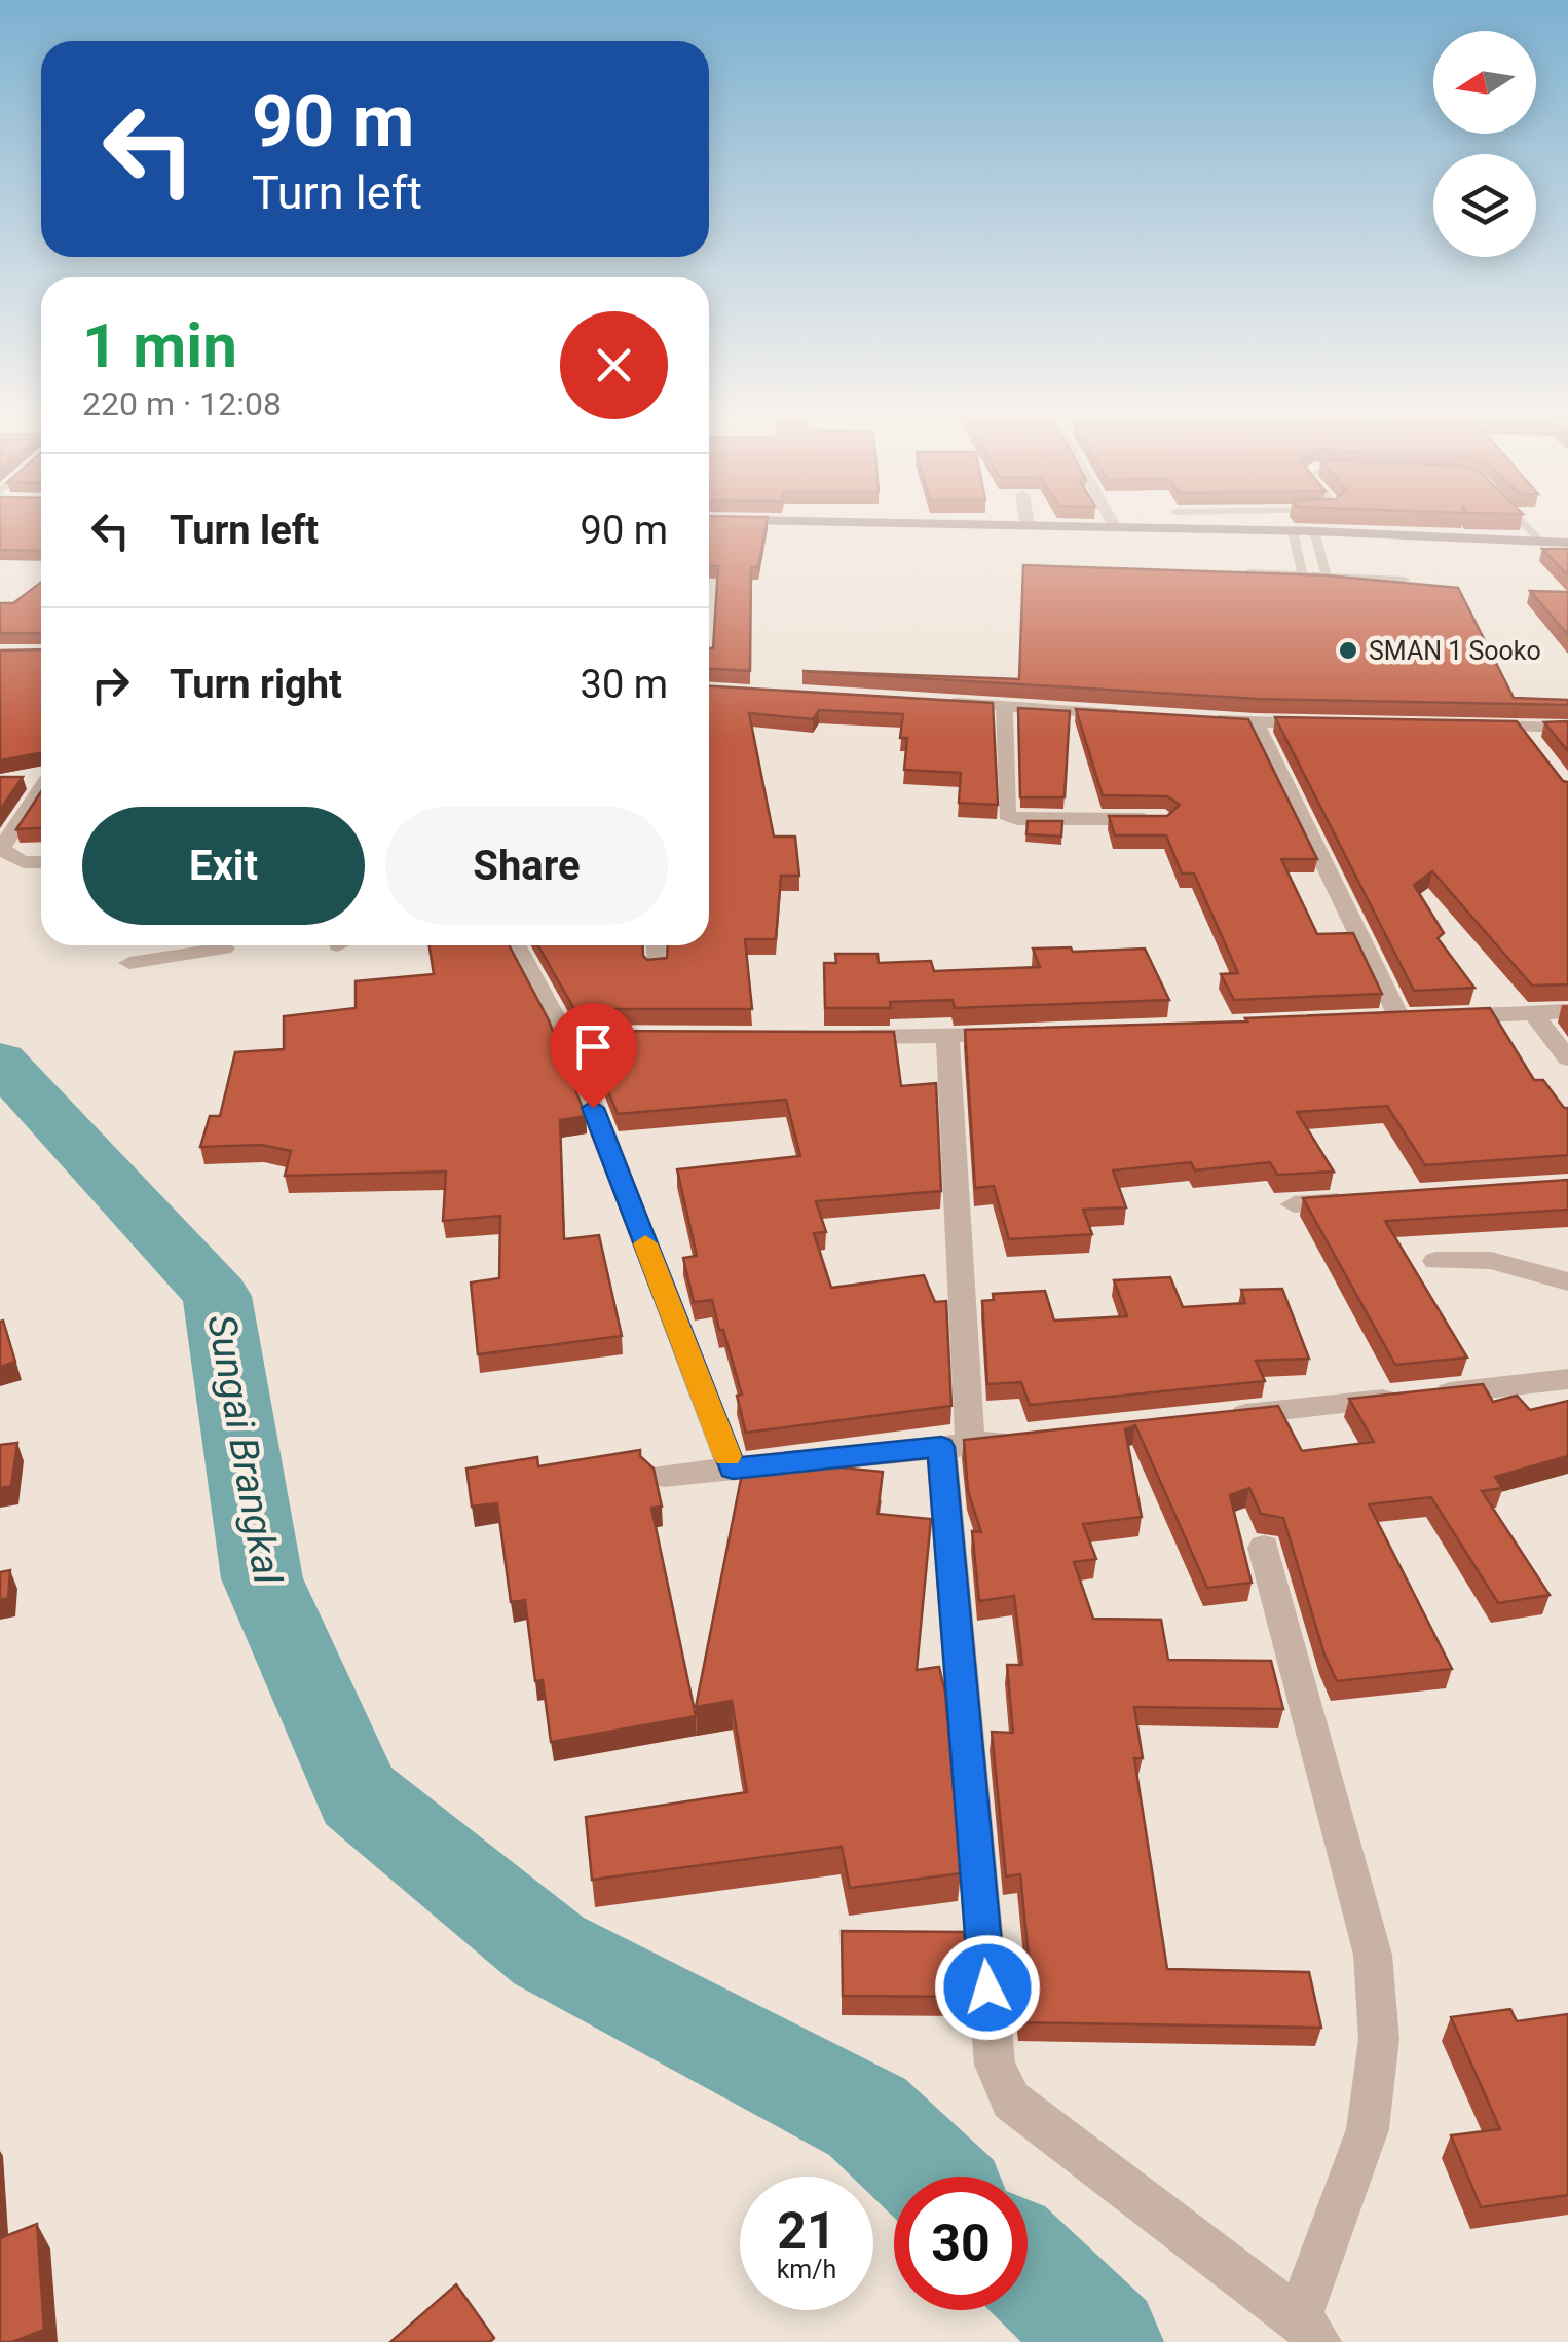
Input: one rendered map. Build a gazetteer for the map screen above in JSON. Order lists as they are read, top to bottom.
{
  "water": ["Sungai Brangkal"],
  "places": ["SMAN 1 Sooko"],
  "north": "left",
  "page": {
    "turn": ["90 m", "Turn left"],
    "heading": ["1 min", "220 m · 12:08"],
    "list": [
      {
        "name": "Turn left",
        "value": "90 m"
      },
      {
        "name": "Turn right",
        "value": "30 m"
      }
    ],
    "buttons": ["Exit", "Share"],
    "speed": "21 km/h",
    "limit": "30"
  }
}
